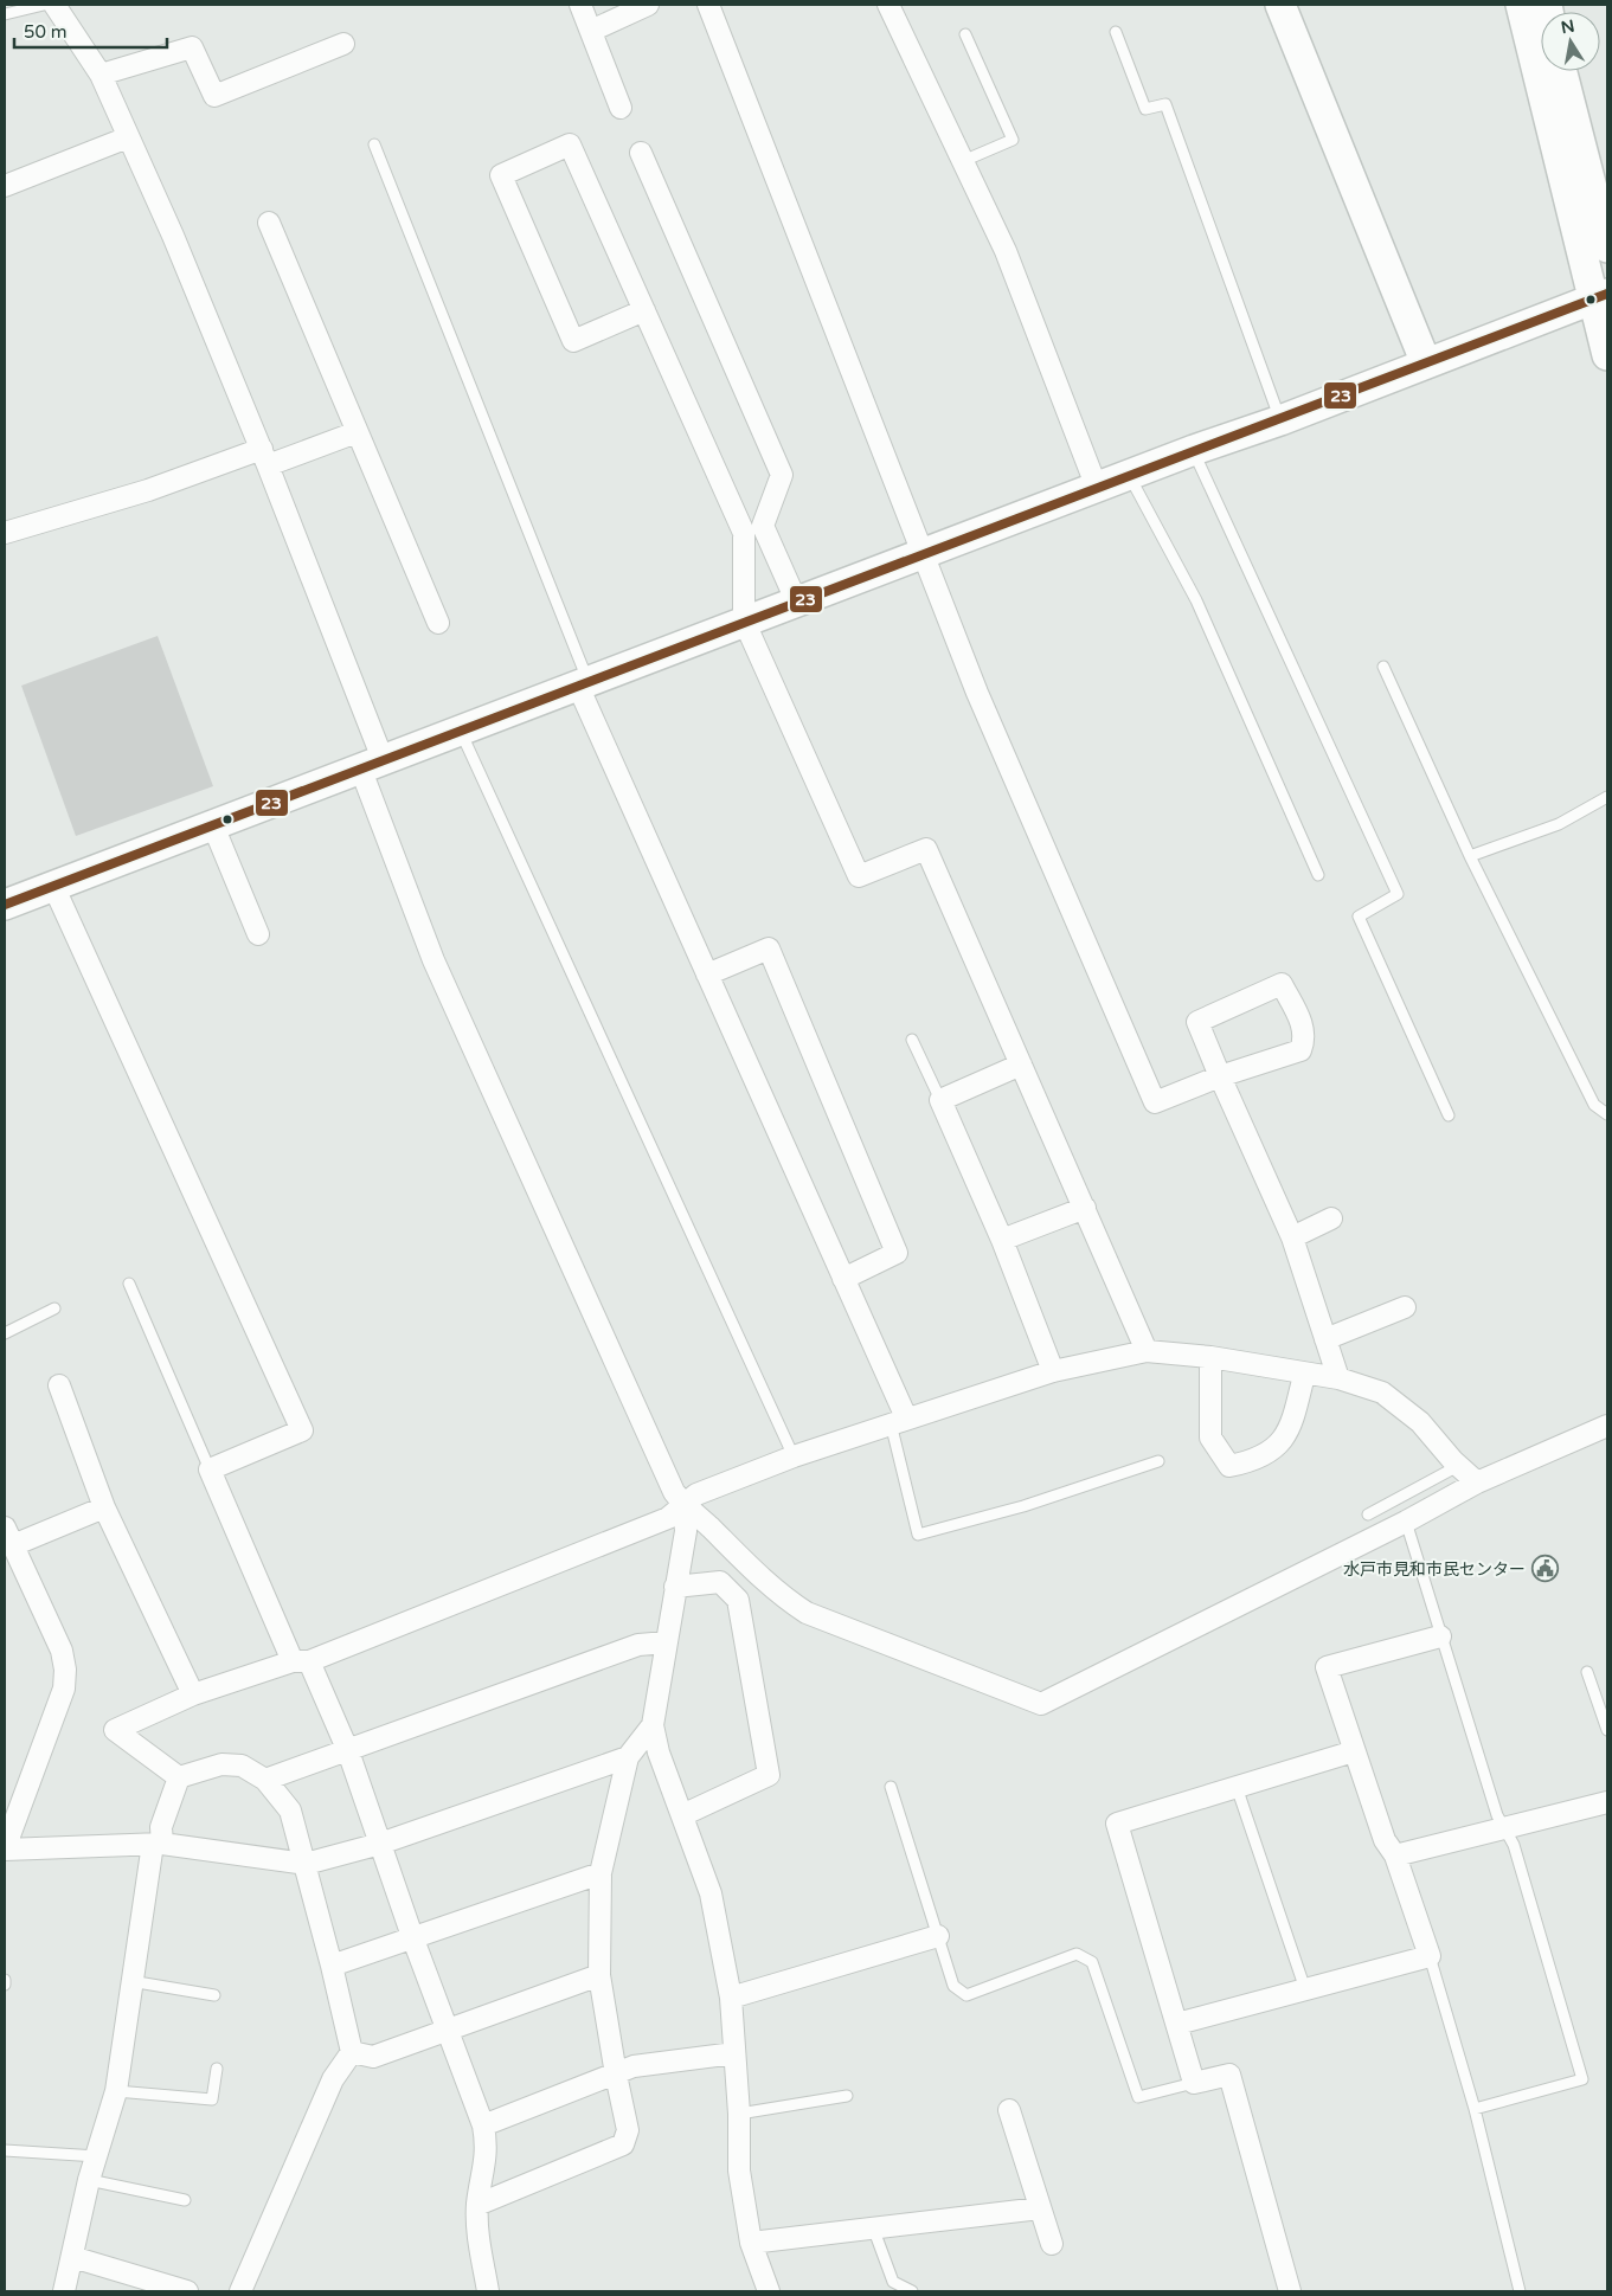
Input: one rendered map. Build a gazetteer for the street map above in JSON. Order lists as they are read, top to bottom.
{
  "places": {
    "public building": ["水戸市見和市民センター"]
  },
  "lines": ["transit line 23"],
  "scale_bar": "50 m",
  "north": "top"
}
